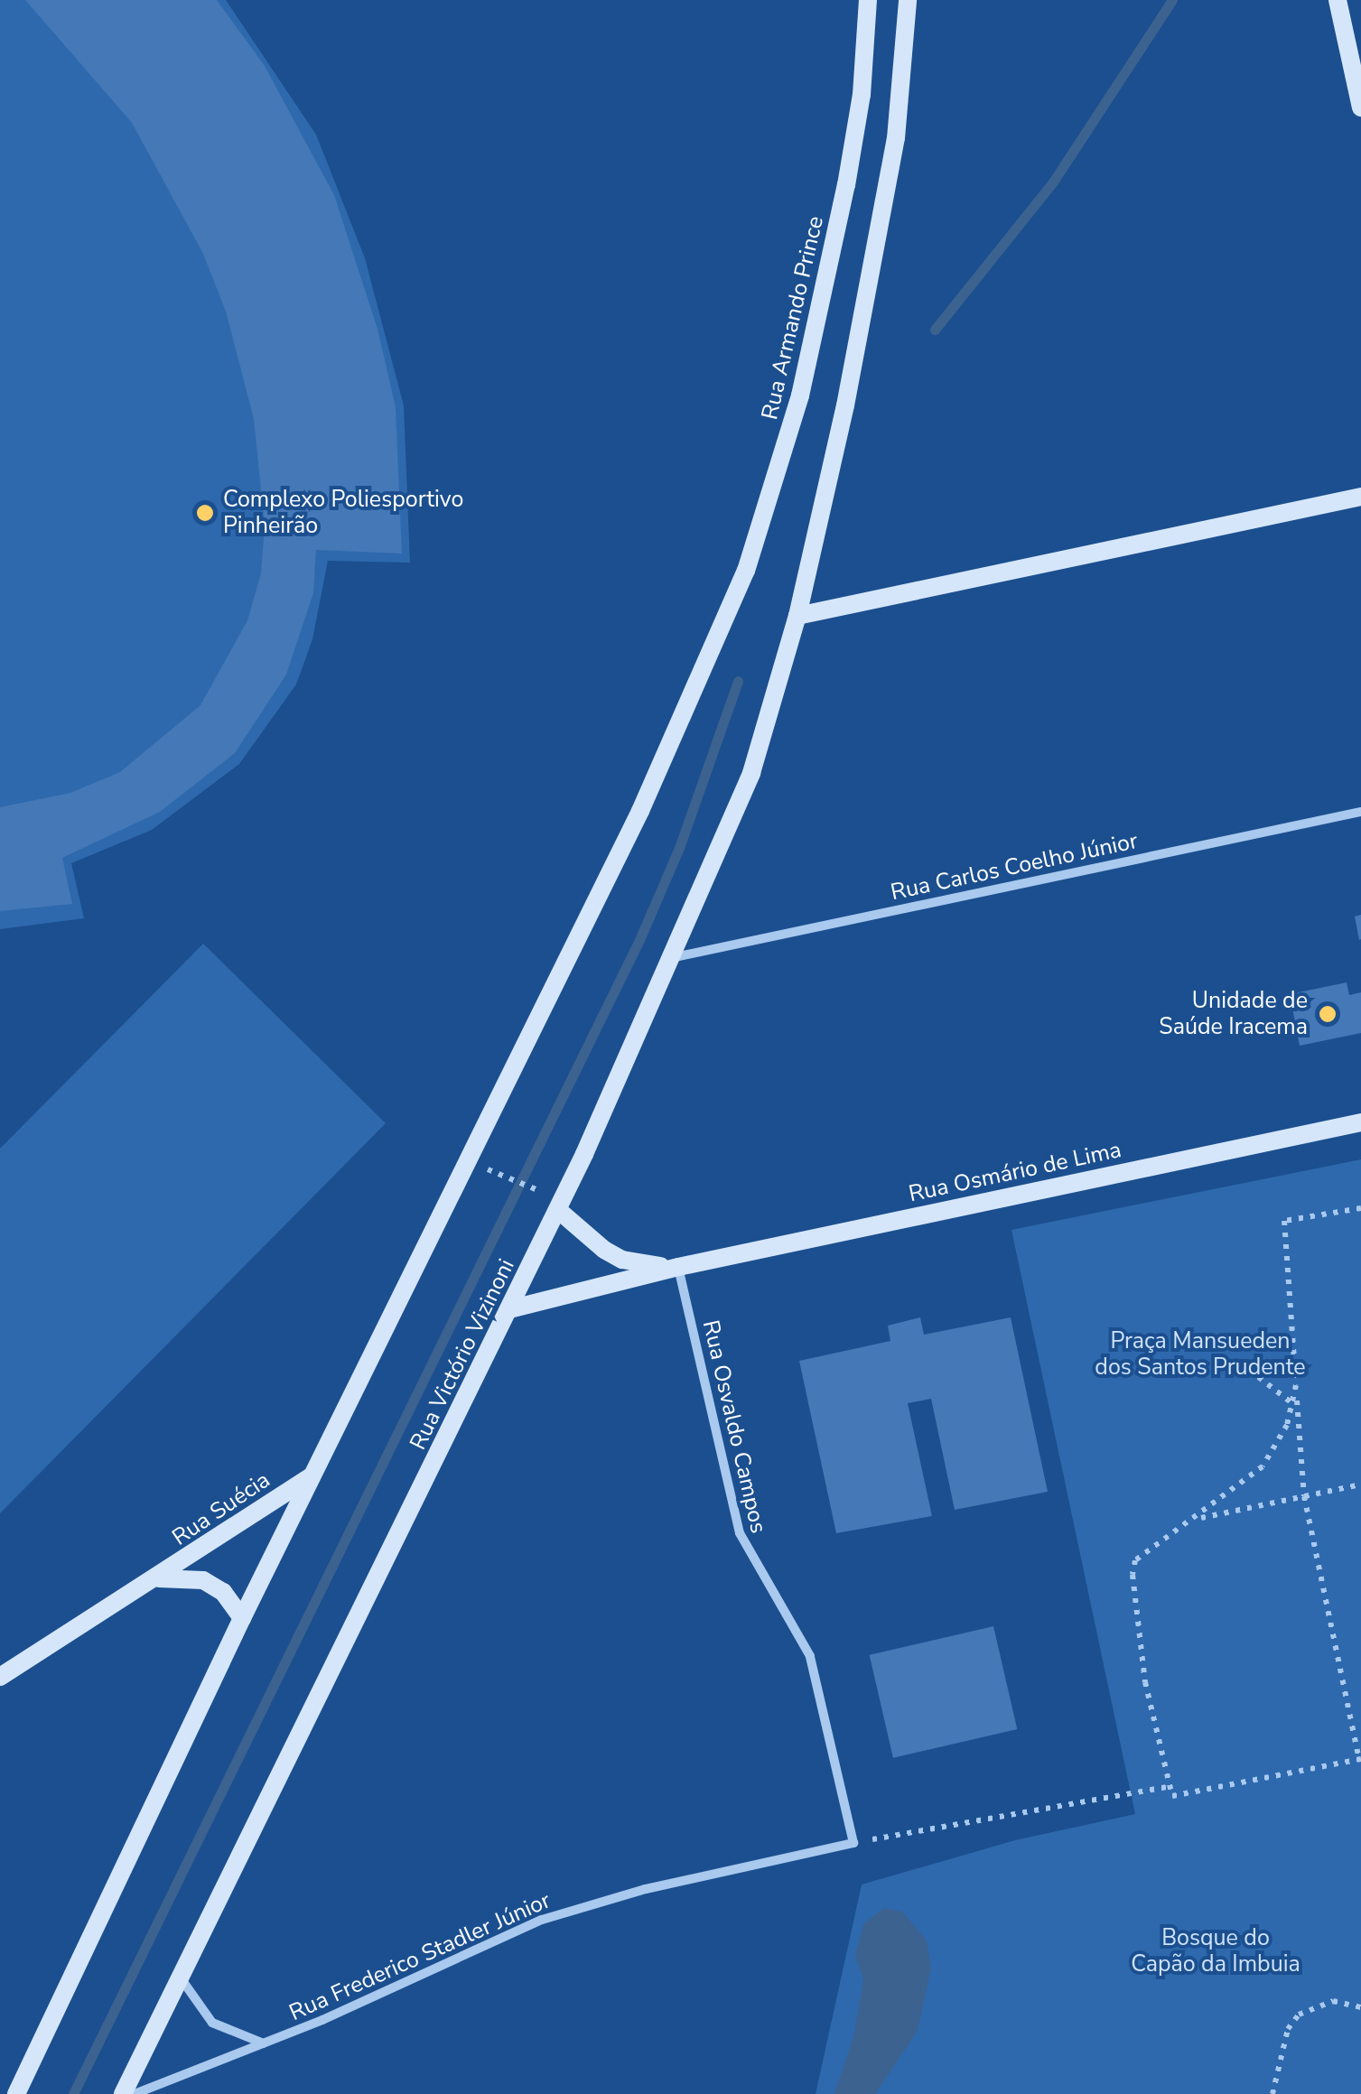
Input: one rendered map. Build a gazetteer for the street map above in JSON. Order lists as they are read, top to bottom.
{
  "streets": {
    "street": [
      "Rua Armando Prince",
      "Rua Carlos Coelho Júnior",
      "Rua Osmário de Lima",
      "Rua Victório Vizinoni",
      "Rua Osvaldo Campos",
      "Rua Suécia",
      "Rua Frederico Stadler Júnior"
    ]
  },
  "crossings": [
    ["Rua Armando Prince", "Rua Suécia"],
    ["Rua Carlos Coelho Júnior", "Rua Victório Vizinoni"],
    ["Rua Osmário de Lima", "Rua Victório Vizinoni"],
    ["Rua Osmário de Lima", "Rua Osvaldo Campos"],
    ["Rua Osvaldo Campos", "Rua Frederico Stadler Júnior"]
  ],
  "parks": ["Praça Mansueden dos Santos Prudente", "Bosque do Capão da Imbuia"],
  "places": ["Complexo Poliesportivo Pinheirão", "Unidade de Saúde Iracema"]
}
